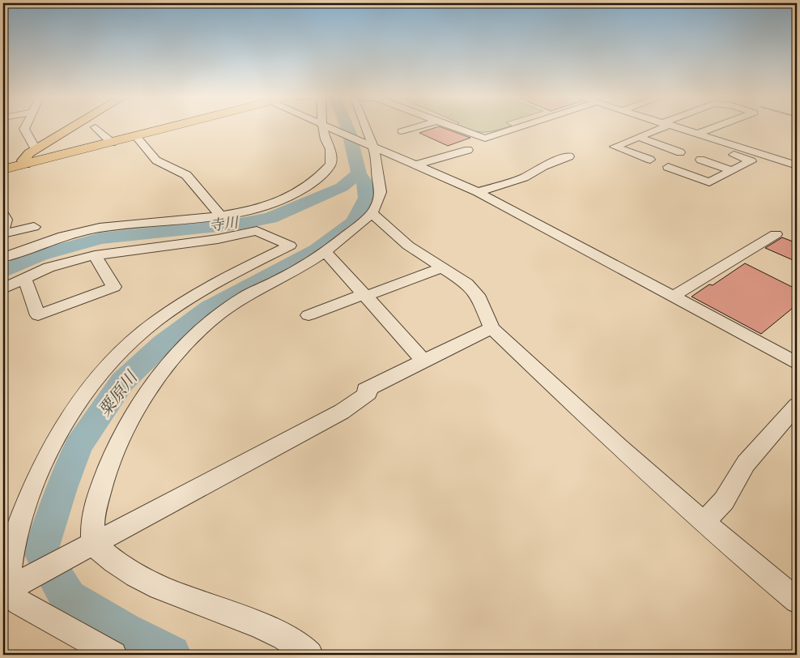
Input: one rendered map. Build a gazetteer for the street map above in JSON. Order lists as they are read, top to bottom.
{
  "water": ["寺川", "粟原川"]
}
